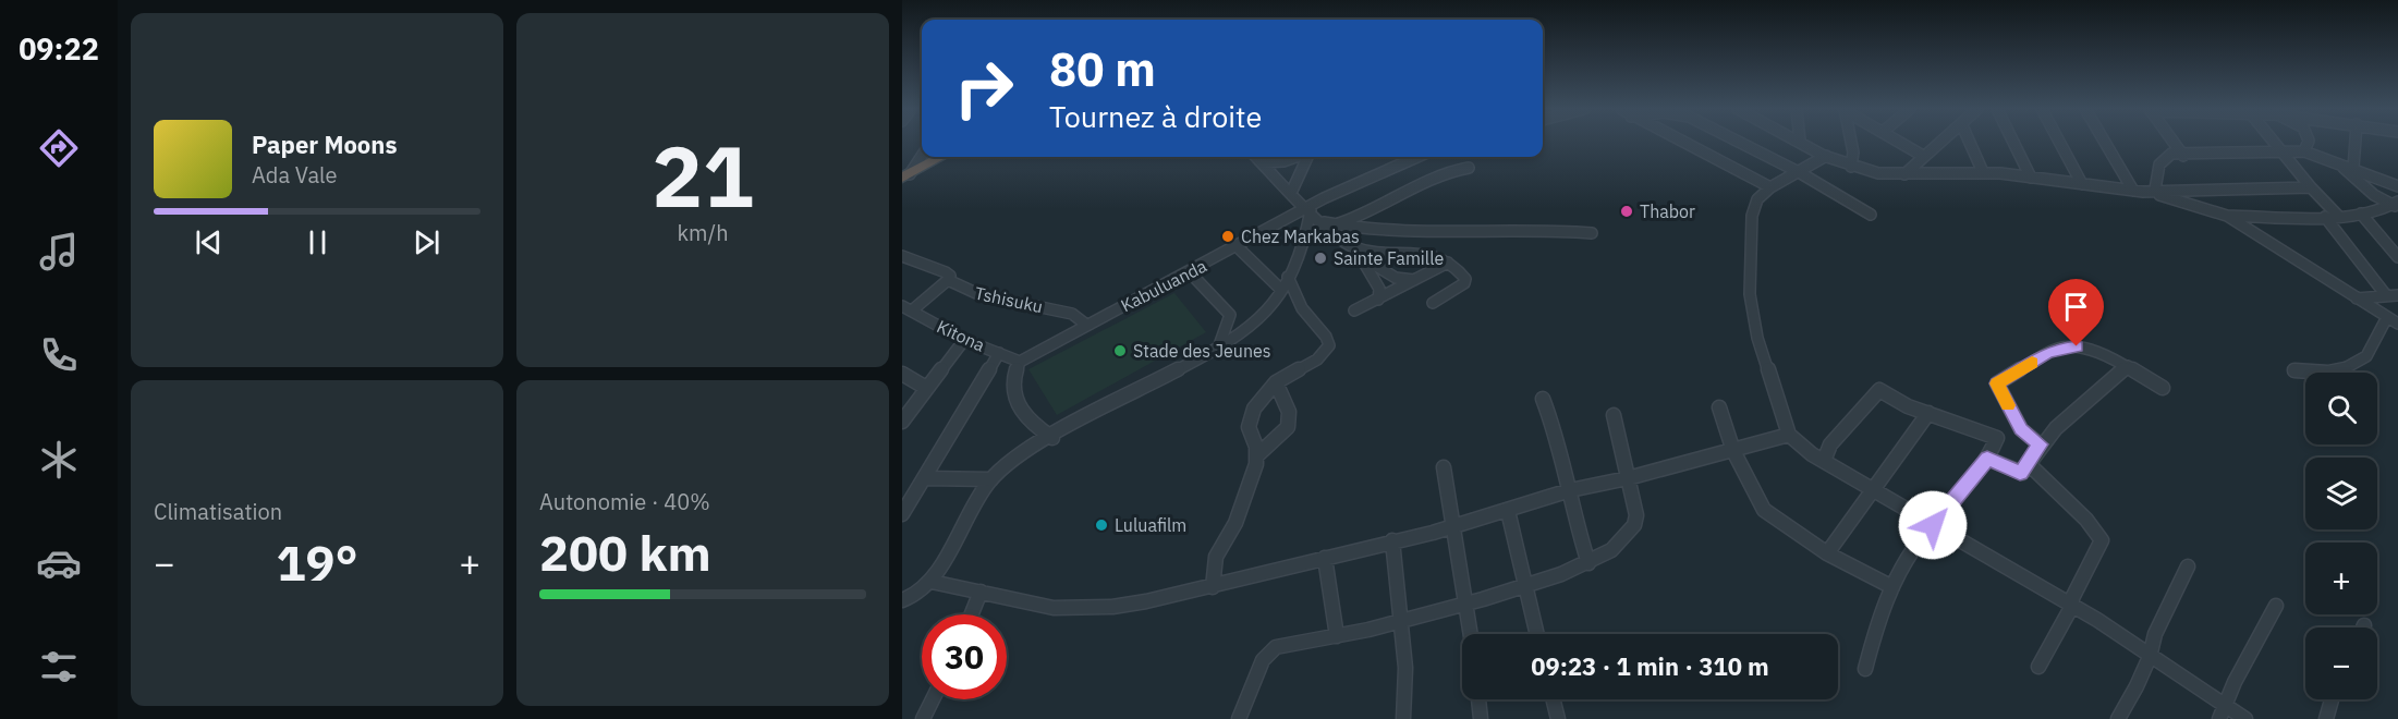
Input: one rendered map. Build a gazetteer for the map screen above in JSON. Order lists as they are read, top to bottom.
{
  "streets": {
    "street": ["Kabuluanda", "Tshisuku", "Kitona"]
  },
  "crossings": [
    ["Kabuluanda", "Tshisuku"],
    ["Kabuluanda", "Kitona"]
  ],
  "places": [
    "Thabor",
    "Chez Markabas",
    "Sainte Famille",
    "Stade des Jeunes",
    "Luluafilm"
  ],
  "page": {
    "tabs": "09:22",
    "tile": [
      ["21", "km/h"],
      "Climatisation",
      ["Autonomie · 40%", "200 km"]
    ],
    "turn": ["80 m", "Tournez à droite"],
    "song": ["Paper Moons", "Ada Vale"],
    "map_buttons": ["+", "−"],
    "heat": ["−", "19°", "+"],
    "limit": "30",
    "trip": "09:23 · 1 min · 310 m"
  }
}
